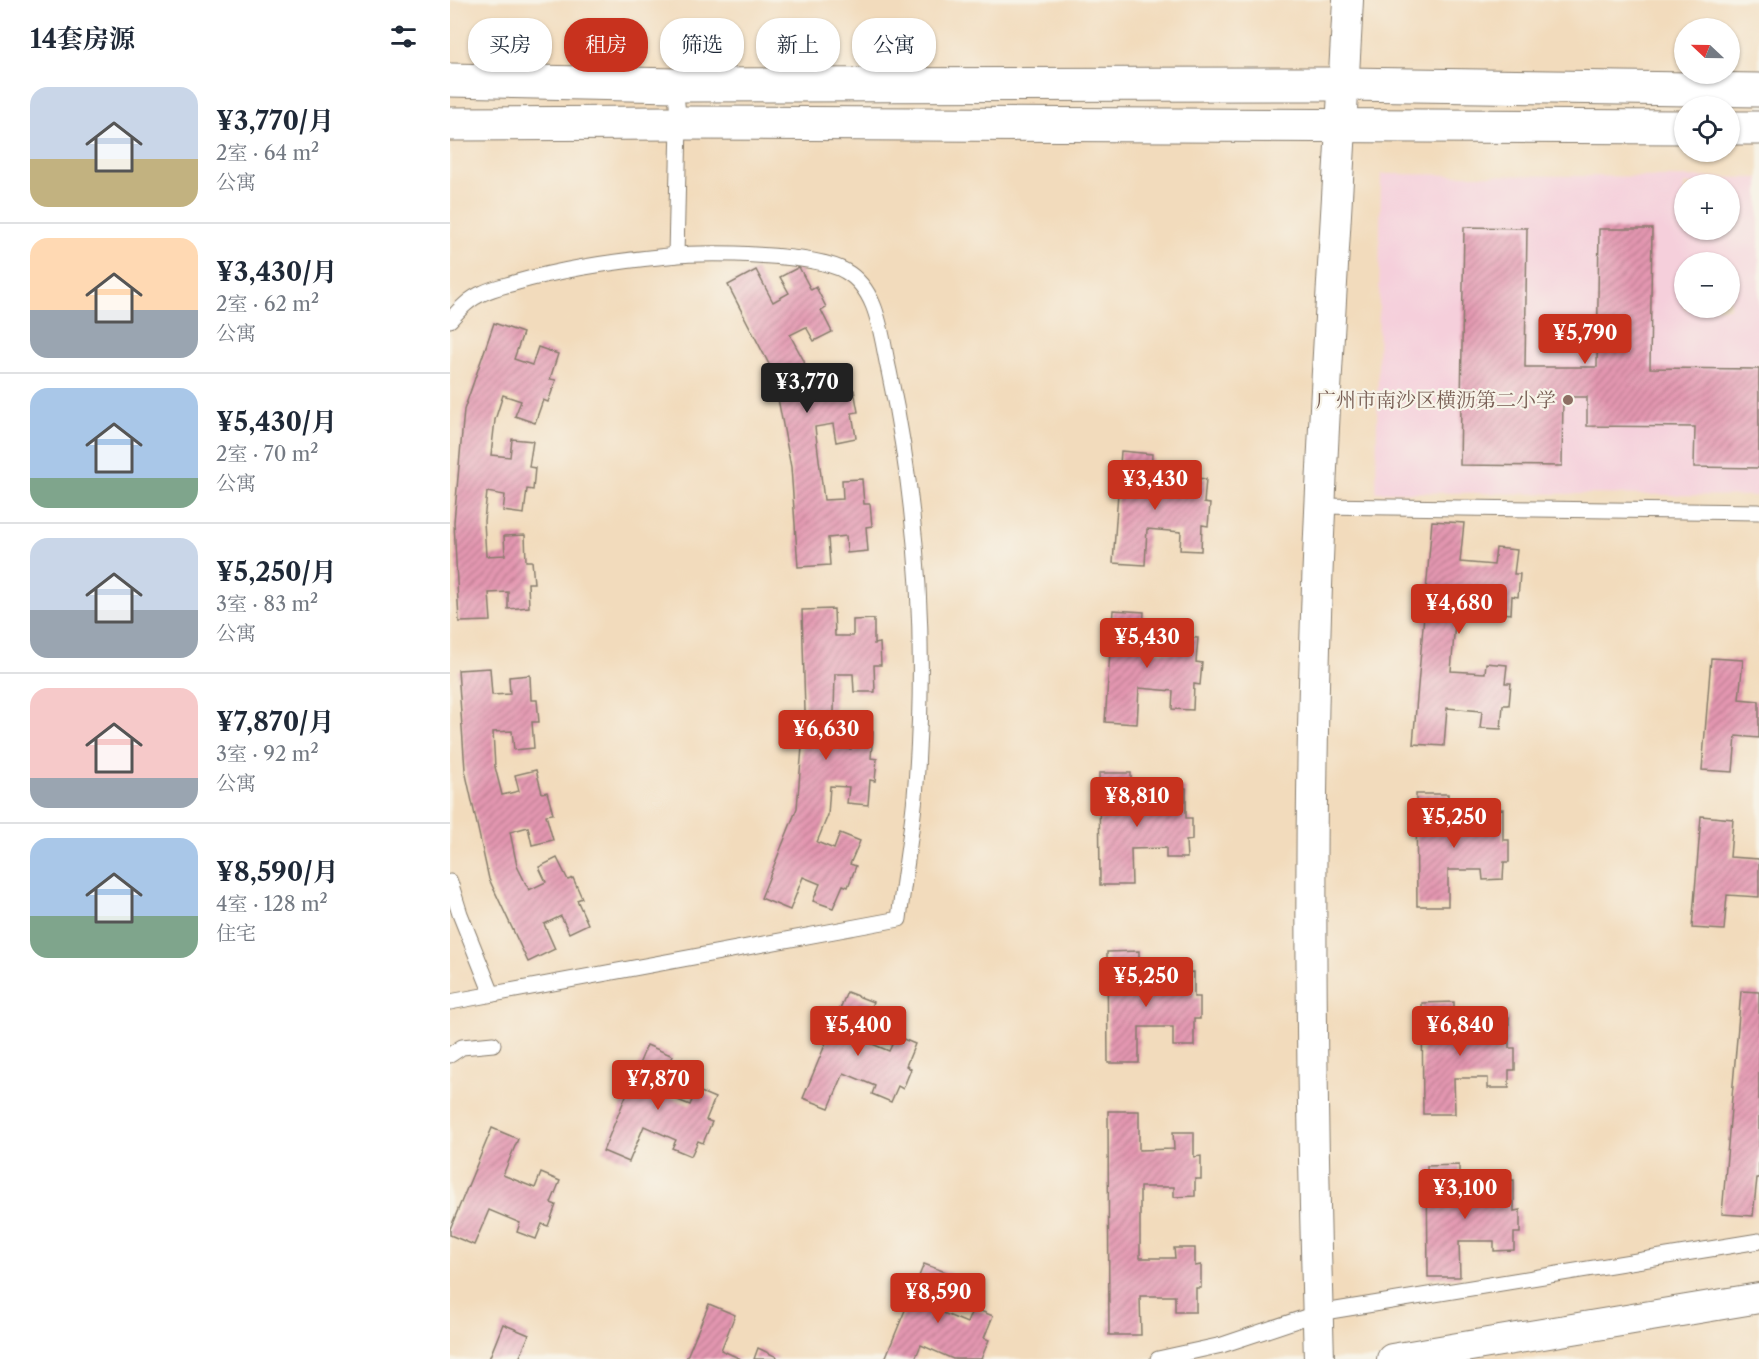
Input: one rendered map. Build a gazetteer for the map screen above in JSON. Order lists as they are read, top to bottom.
{
  "places": ["广州市南沙区横沥第二小学"],
  "north": "left",
  "page": {
    "heading": "14套房源",
    "map_buttons": ["+", "−"],
    "chip": [
      "买房",
      "租房",
      "筛选",
      "新上",
      "公寓"
    ],
    "list": [
      {
        "name": "¥3,770/月",
        "note": "2室 · 64 m² · 公寓"
      },
      {
        "name": "¥3,430/月",
        "note": "2室 · 62 m² · 公寓"
      },
      {
        "name": "¥5,430/月",
        "note": "2室 · 70 m² · 公寓"
      },
      {
        "name": "¥5,250/月",
        "note": "3室 · 83 m² · 公寓"
      },
      {
        "name": "¥7,870/月",
        "note": "3室 · 92 m² · 公寓"
      },
      {
        "name": "¥8,590/月",
        "note": "4室 · 128 m² · 住宅"
      }
    ],
    "price": [
      "¥5,790",
      "¥3,770",
      "¥3,430",
      "¥4,680",
      "¥5,430",
      "¥6,630",
      "¥8,810",
      "¥5,250",
      "¥5,250",
      "¥5,400",
      "¥6,840",
      "¥7,870",
      "¥3,100",
      "¥8,590"
    ]
  }
}
